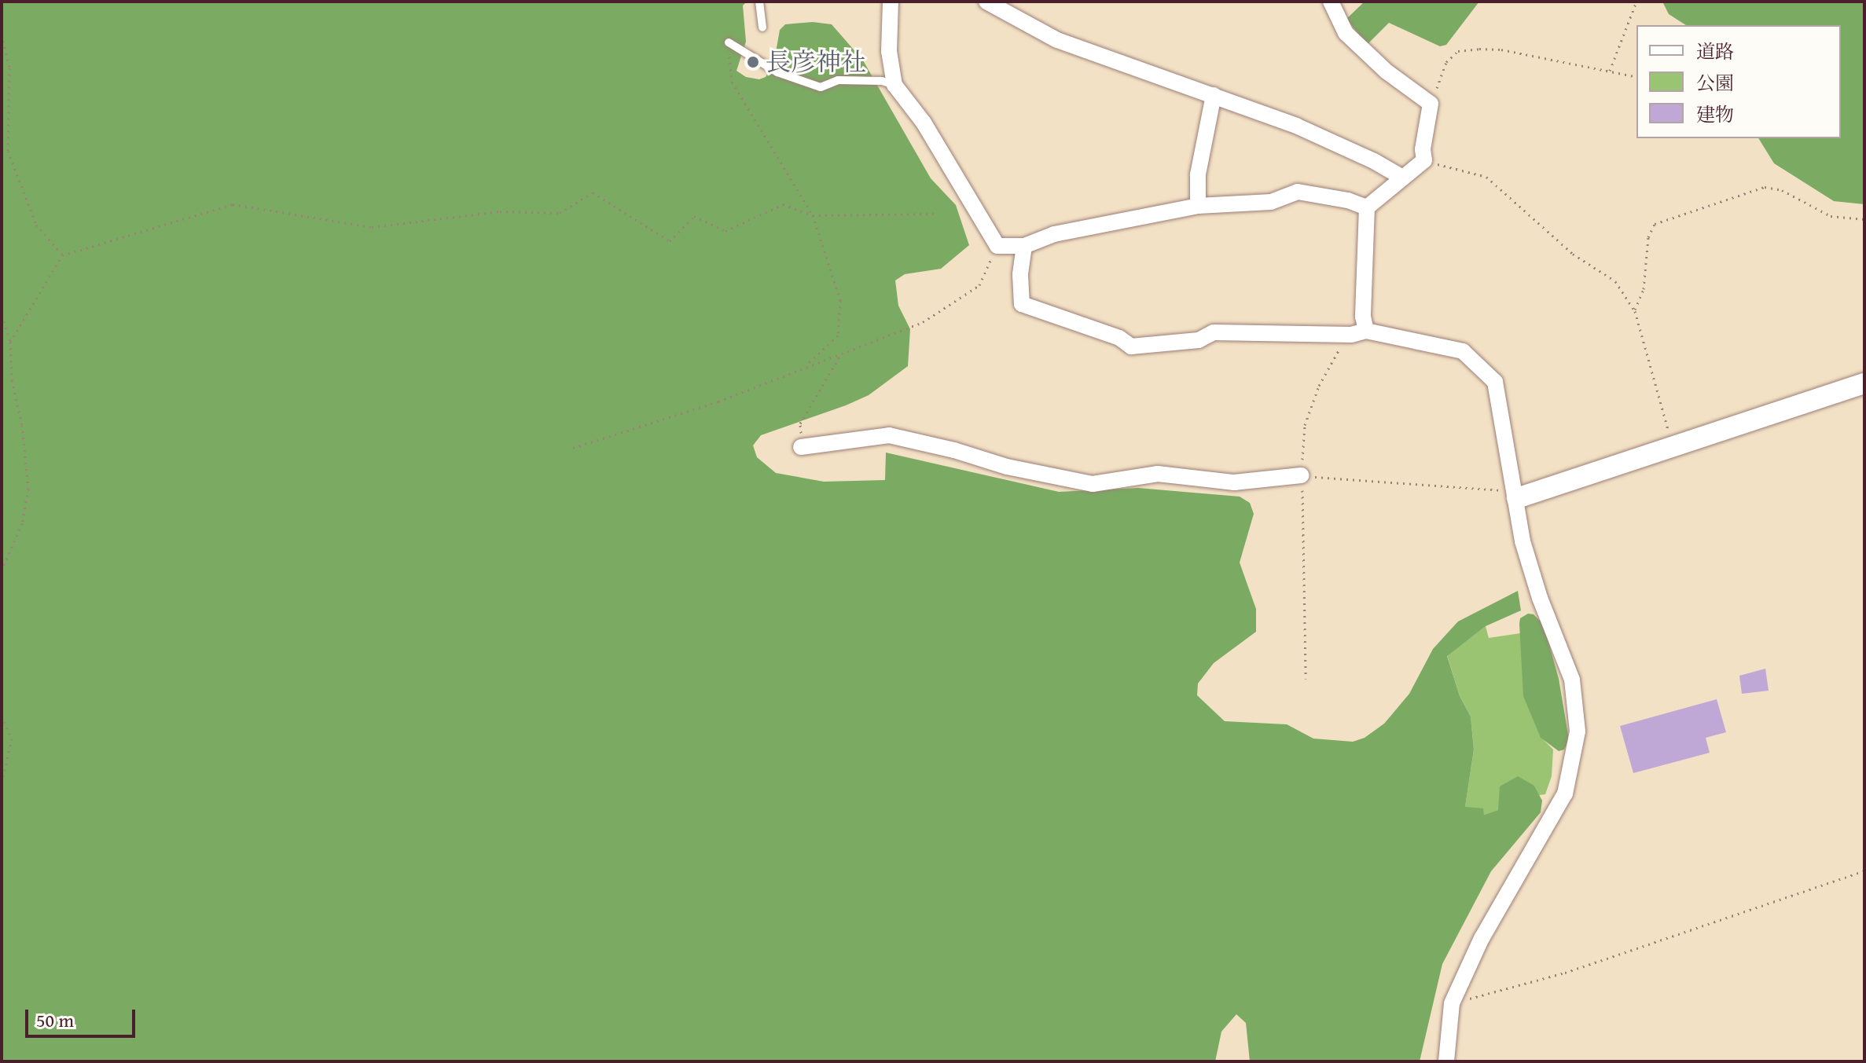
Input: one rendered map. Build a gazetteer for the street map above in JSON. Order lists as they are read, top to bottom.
{
  "places": ["長彦神社"],
  "legend": ["道路", "公園", "建物"],
  "scale_bar": "50 m"
}
